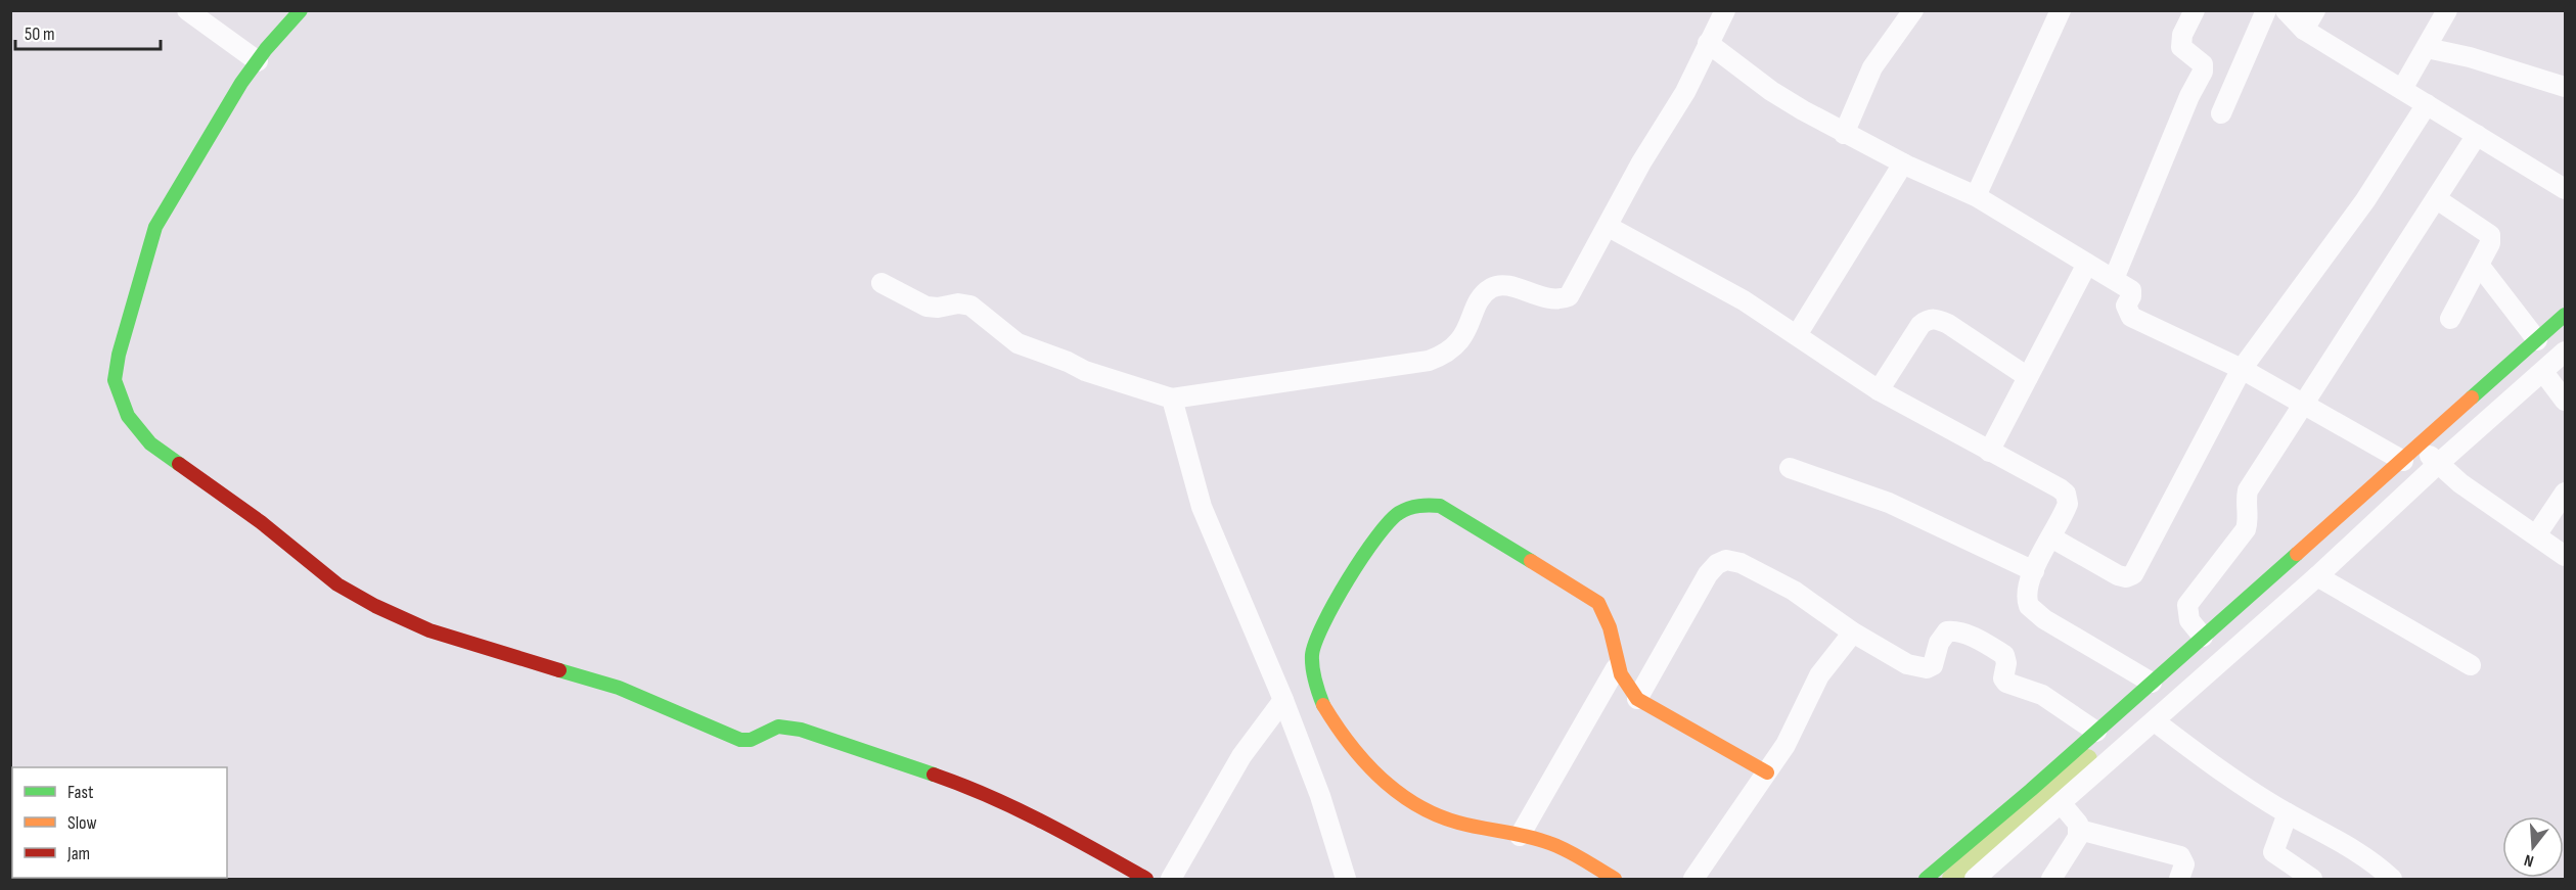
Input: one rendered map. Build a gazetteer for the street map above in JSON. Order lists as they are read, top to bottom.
{
  "legend": ["Fast", "Slow", "Jam"],
  "scale_bar": "50 m",
  "north": "bottom"
}
